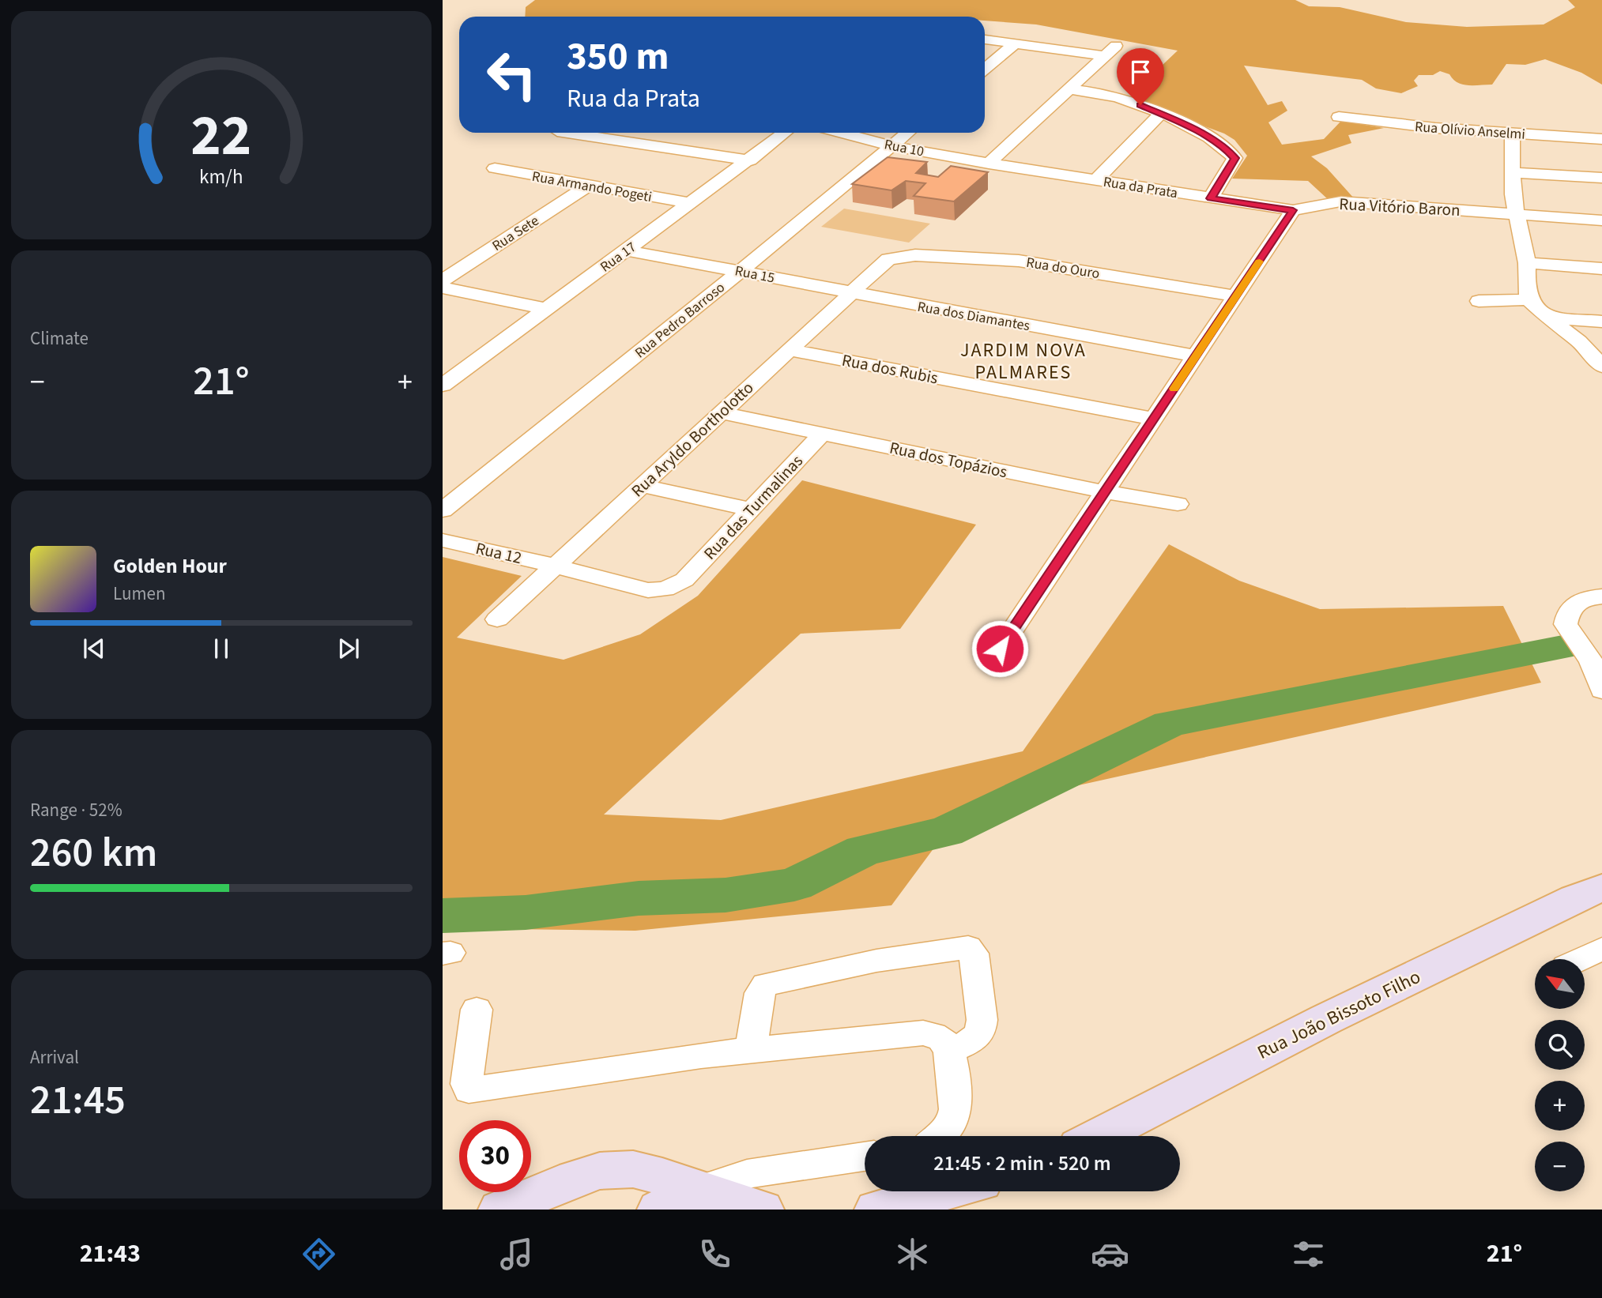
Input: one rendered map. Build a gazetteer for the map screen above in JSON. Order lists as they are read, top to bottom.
{
  "streets": {
    "main road": ["Rua João Bissoto Filho"],
    "street": [
      "Rua Olívio Anselmi",
      "Rua 10",
      "Rua Armando Pogeti",
      "Rua da Prata",
      "Rua Vitório Baron",
      "Rua Sete",
      "Rua 17",
      "Rua do Ouro",
      "Rua 15",
      "Rua dos Diamantes",
      "Rua Pedro Barroso",
      "Rua dos Rubis",
      "Rua Aryldo Bortholotto",
      "Rua dos Topázios",
      "Rua das Turmalinas",
      "Rua 12"
    ]
  },
  "crossings": [
    ["Rua 10", "Rua da Prata"],
    ["Rua 10", "Rua Pedro Barroso"],
    ["Rua Armando Pogeti", "Rua Sete"],
    ["Rua Armando Pogeti", "Rua 17"],
    ["Rua da Prata", "Rua Vitório Baron"],
    ["Rua 17", "Rua 15"],
    ["Rua do Ouro", "Rua Aryldo Bortholotto"],
    ["Rua 15", "Rua dos Diamantes"],
    ["Rua 15", "Rua Pedro Barroso"],
    ["Rua 15", "Rua Aryldo Bortholotto"],
    ["Rua dos Diamantes", "Rua Aryldo Bortholotto"],
    ["Rua dos Rubis", "Rua Aryldo Bortholotto"],
    ["Rua Aryldo Bortholotto", "Rua dos Topázios"],
    ["Rua Aryldo Bortholotto", "Rua 12"],
    ["Rua dos Topázios", "Rua das Turmalinas"],
    ["Rua das Turmalinas", "Rua 12"]
  ],
  "districts": ["JARDIM NOVA PALMARES"],
  "north": "top left",
  "page": {
    "turn": ["350 m", "Rua da Prata"],
    "tile": [
      "Climate",
      ["Range · 52%", "260 km"],
      ["Arrival", "21:45"]
    ],
    "heat": ["−", "21°", "+"],
    "song": ["Golden Hour", "Lumen"],
    "map_buttons": ["+", "−"],
    "limit": "30",
    "trip": "21:45 · 2 min · 520 m",
    "tabs": ["21:43", "21°"],
    "gauge": ["22", "km/h"]
  }
}
